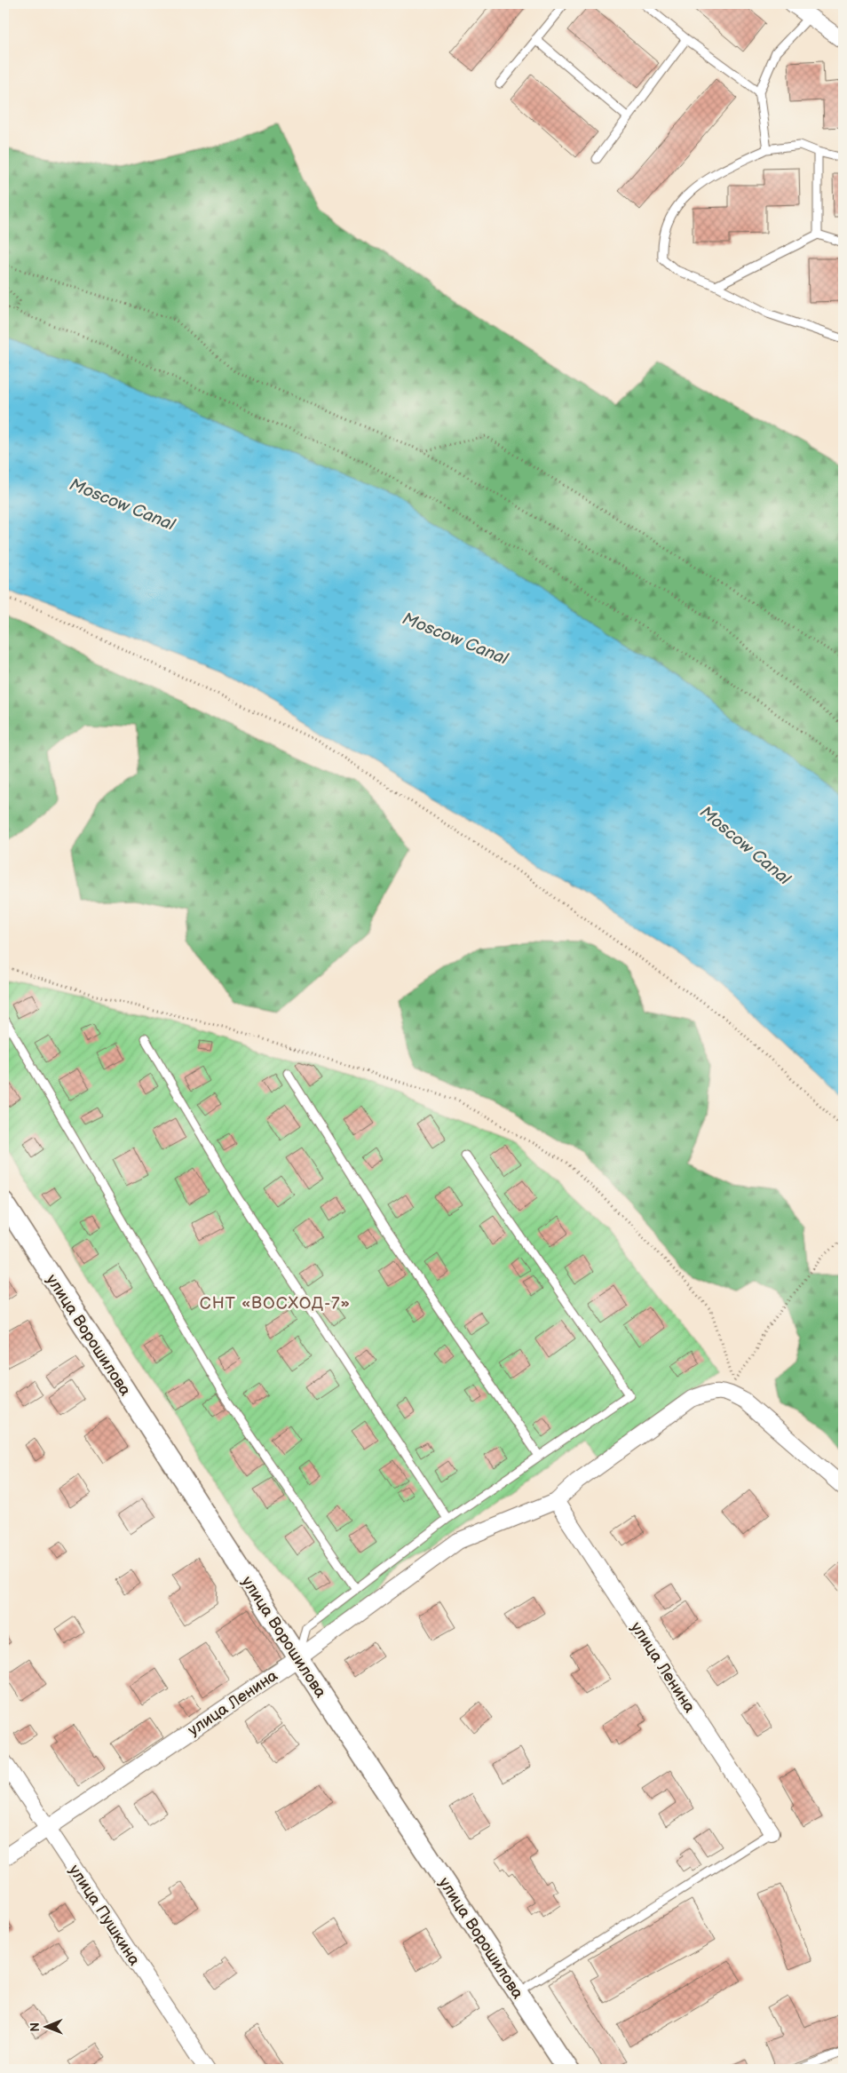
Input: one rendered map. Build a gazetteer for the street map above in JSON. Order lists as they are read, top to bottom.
{
  "streets": {
    "street": ["улица Ворошилова", "улица Ленина", "улица Пушкина"]
  },
  "crossings": [
    ["улица Ворошилова", "улица Ленина"],
    ["улица Ленина", "улица Пушкина"]
  ],
  "districts": ["СНТ «ВОСХОД-7»"],
  "water": ["Moscow Canal"],
  "north": "left"
}
